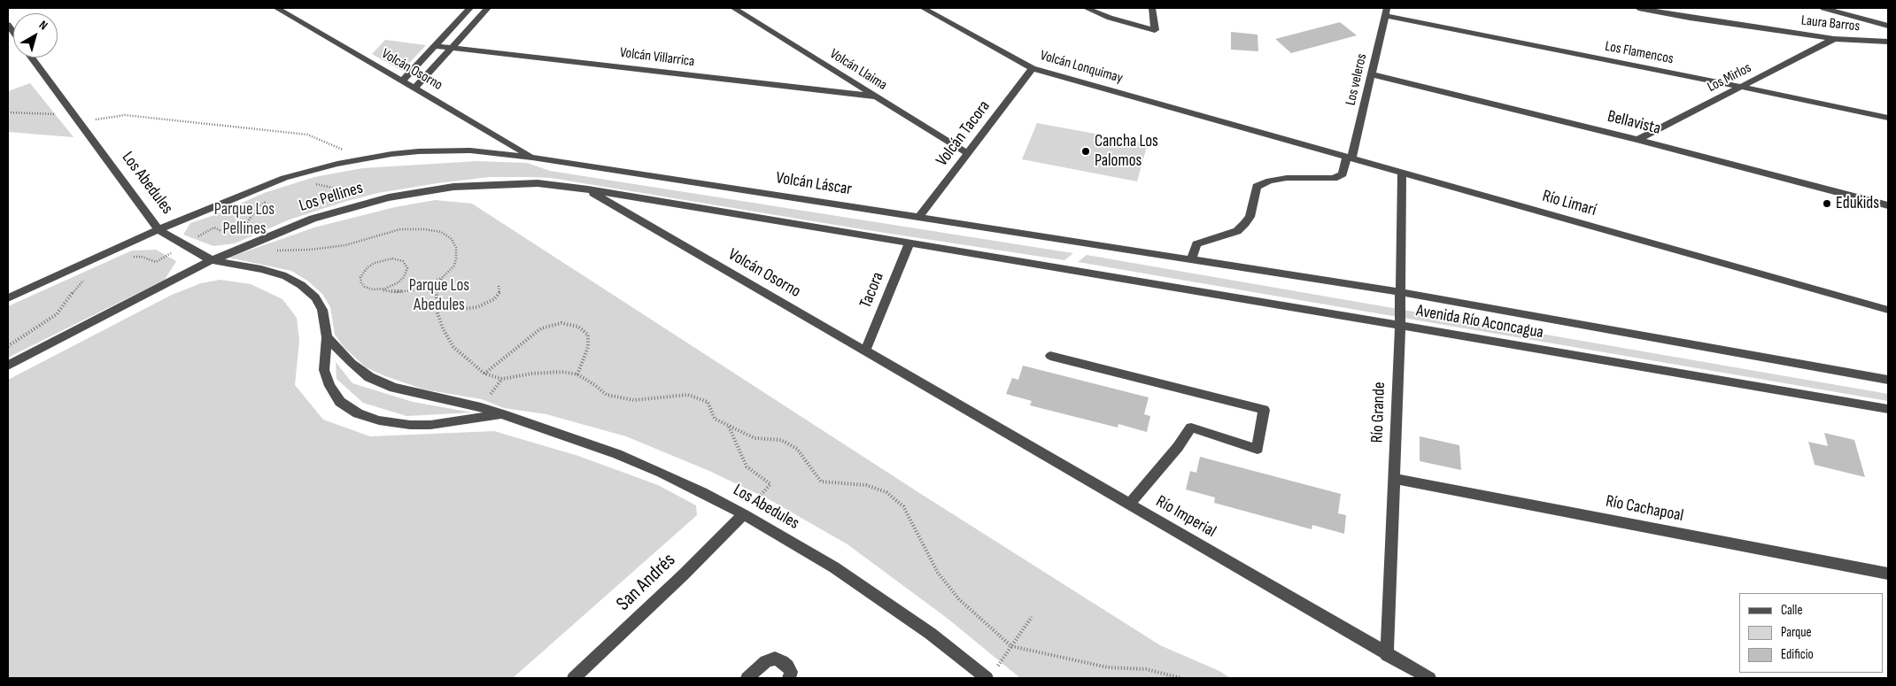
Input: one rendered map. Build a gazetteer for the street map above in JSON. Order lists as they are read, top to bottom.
{
  "streets": {
    "street": [
      "Laura Barros",
      "Los Flamencos",
      "Volcán Villarrica",
      "Volcán Lonquimay",
      "Volcán Osorno",
      "Volcán Llaima",
      "Los Mirlos",
      "Los veleros",
      "Bellavista",
      "Volcán Tacora",
      "Los Abedules",
      "Volcán Láscar",
      "Los Pellines",
      "Río Limarí",
      "Tacora",
      "Avenida Río Aconcagua",
      "Río Grande",
      "Río Cachapoal",
      "Río Imperial",
      "San Andrés"
    ]
  },
  "crossings": [
    ["Laura Barros", "Los Mirlos"],
    ["Los Flamencos", "Los Mirlos"],
    ["Los Flamencos", "Los veleros"],
    ["Volcán Villarrica", "Volcán Llaima"],
    ["Volcán Lonquimay", "Volcán Tacora"],
    ["Volcán Lonquimay", "Río Limarí"],
    ["Volcán Osorno", "Volcán Láscar"],
    ["Volcán Osorno", "Los Pellines"],
    ["Volcán Osorno", "Tacora"],
    ["Volcán Osorno", "Río Imperial"],
    ["Volcán Llaima", "Volcán Tacora"],
    ["Los Mirlos", "Bellavista"],
    ["Los veleros", "Bellavista"],
    ["Los veleros", "Río Limarí"],
    ["Los veleros", "Avenida Río Aconcagua"],
    ["Volcán Tacora", "Volcán Láscar"],
    ["Los Abedules", "Los Pellines"],
    ["Los Abedules", "San Andrés"],
    ["Volcán Láscar", "Los Pellines"],
    ["Volcán Láscar", "Avenida Río Aconcagua"],
    ["Río Limarí", "Río Grande"],
    ["Tacora", "Avenida Río Aconcagua"],
    ["Avenida Río Aconcagua", "Río Grande"],
    ["Río Grande", "Río Cachapoal"],
    ["Río Grande", "Río Imperial"]
  ],
  "parks": ["Parque Los Pellines", "Parque Los Abedules"],
  "places": ["Cancha Los Palomos", "Edukids"],
  "legend": ["Calle", "Parque", "Edificio"],
  "north": "top right"
}
